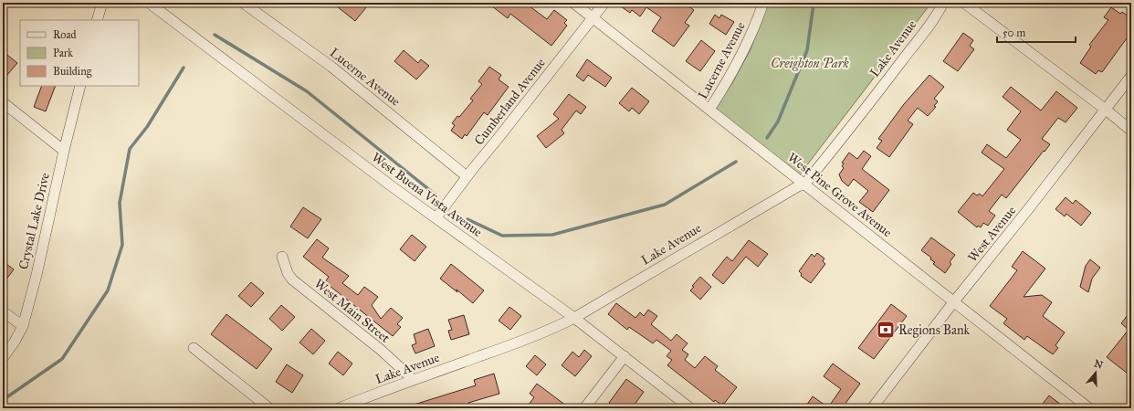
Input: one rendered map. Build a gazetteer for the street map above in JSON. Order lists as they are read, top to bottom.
{
  "streets": {
    "street": [
      "Lake Avenue",
      "Lucerne Avenue",
      "Cumberland Avenue",
      "West Buena Vista Avenue",
      "West Pine Grove Avenue",
      "Crystal Lake Drive",
      "West Avenue",
      "West Main Street"
    ]
  },
  "crossings": [
    ["Lake Avenue", "West Buena Vista Avenue"],
    ["Lake Avenue", "West Pine Grove Avenue"],
    ["Lake Avenue", "West Main Street"],
    ["Lucerne Avenue", "Cumberland Avenue"],
    ["Lucerne Avenue", "West Pine Grove Avenue"],
    ["Cumberland Avenue", "West Buena Vista Avenue"],
    ["Cumberland Avenue", "West Pine Grove Avenue"],
    ["West Pine Grove Avenue", "West Avenue"]
  ],
  "parks": ["Creighton Park"],
  "places": {
    "bank": ["Regions Bank"]
  },
  "legend": ["Road", "Park", "Building"],
  "scale_bar": "50 m",
  "north": "top"
}
